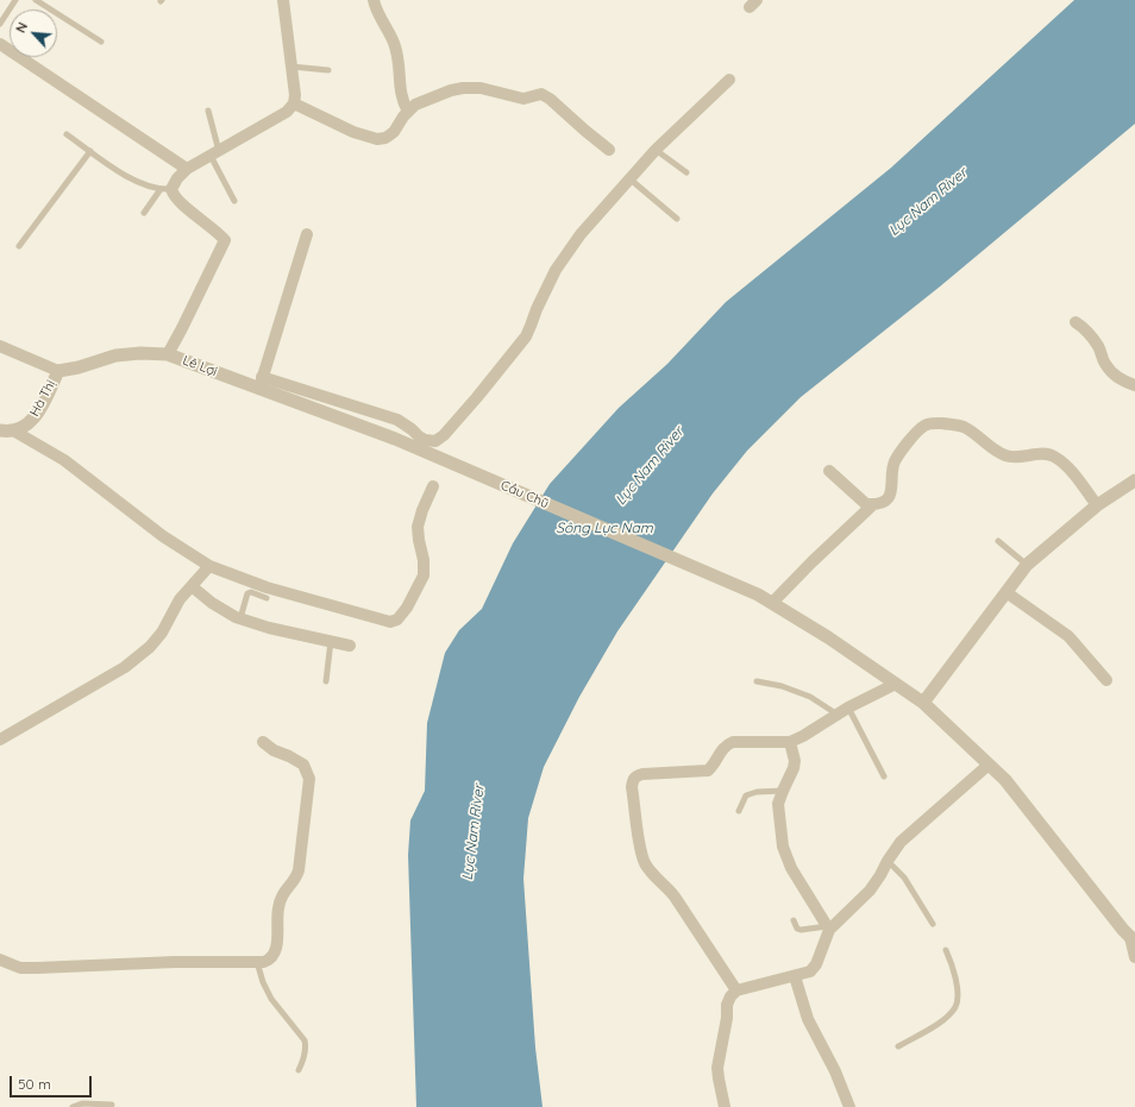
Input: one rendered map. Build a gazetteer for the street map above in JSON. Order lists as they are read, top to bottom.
{
  "streets": {
    "street": ["Lê Lợi", "Hà Thị", "Cầu Chũ"]
  },
  "crossings": [
    ["Lê Lợi", "Hà Thị"],
    ["Lê Lợi", "Cầu Chũ"]
  ],
  "water": ["Lục Nam River", "Sông Lục Nam"],
  "scale_bar": "50 m",
  "north": "top left"
}
